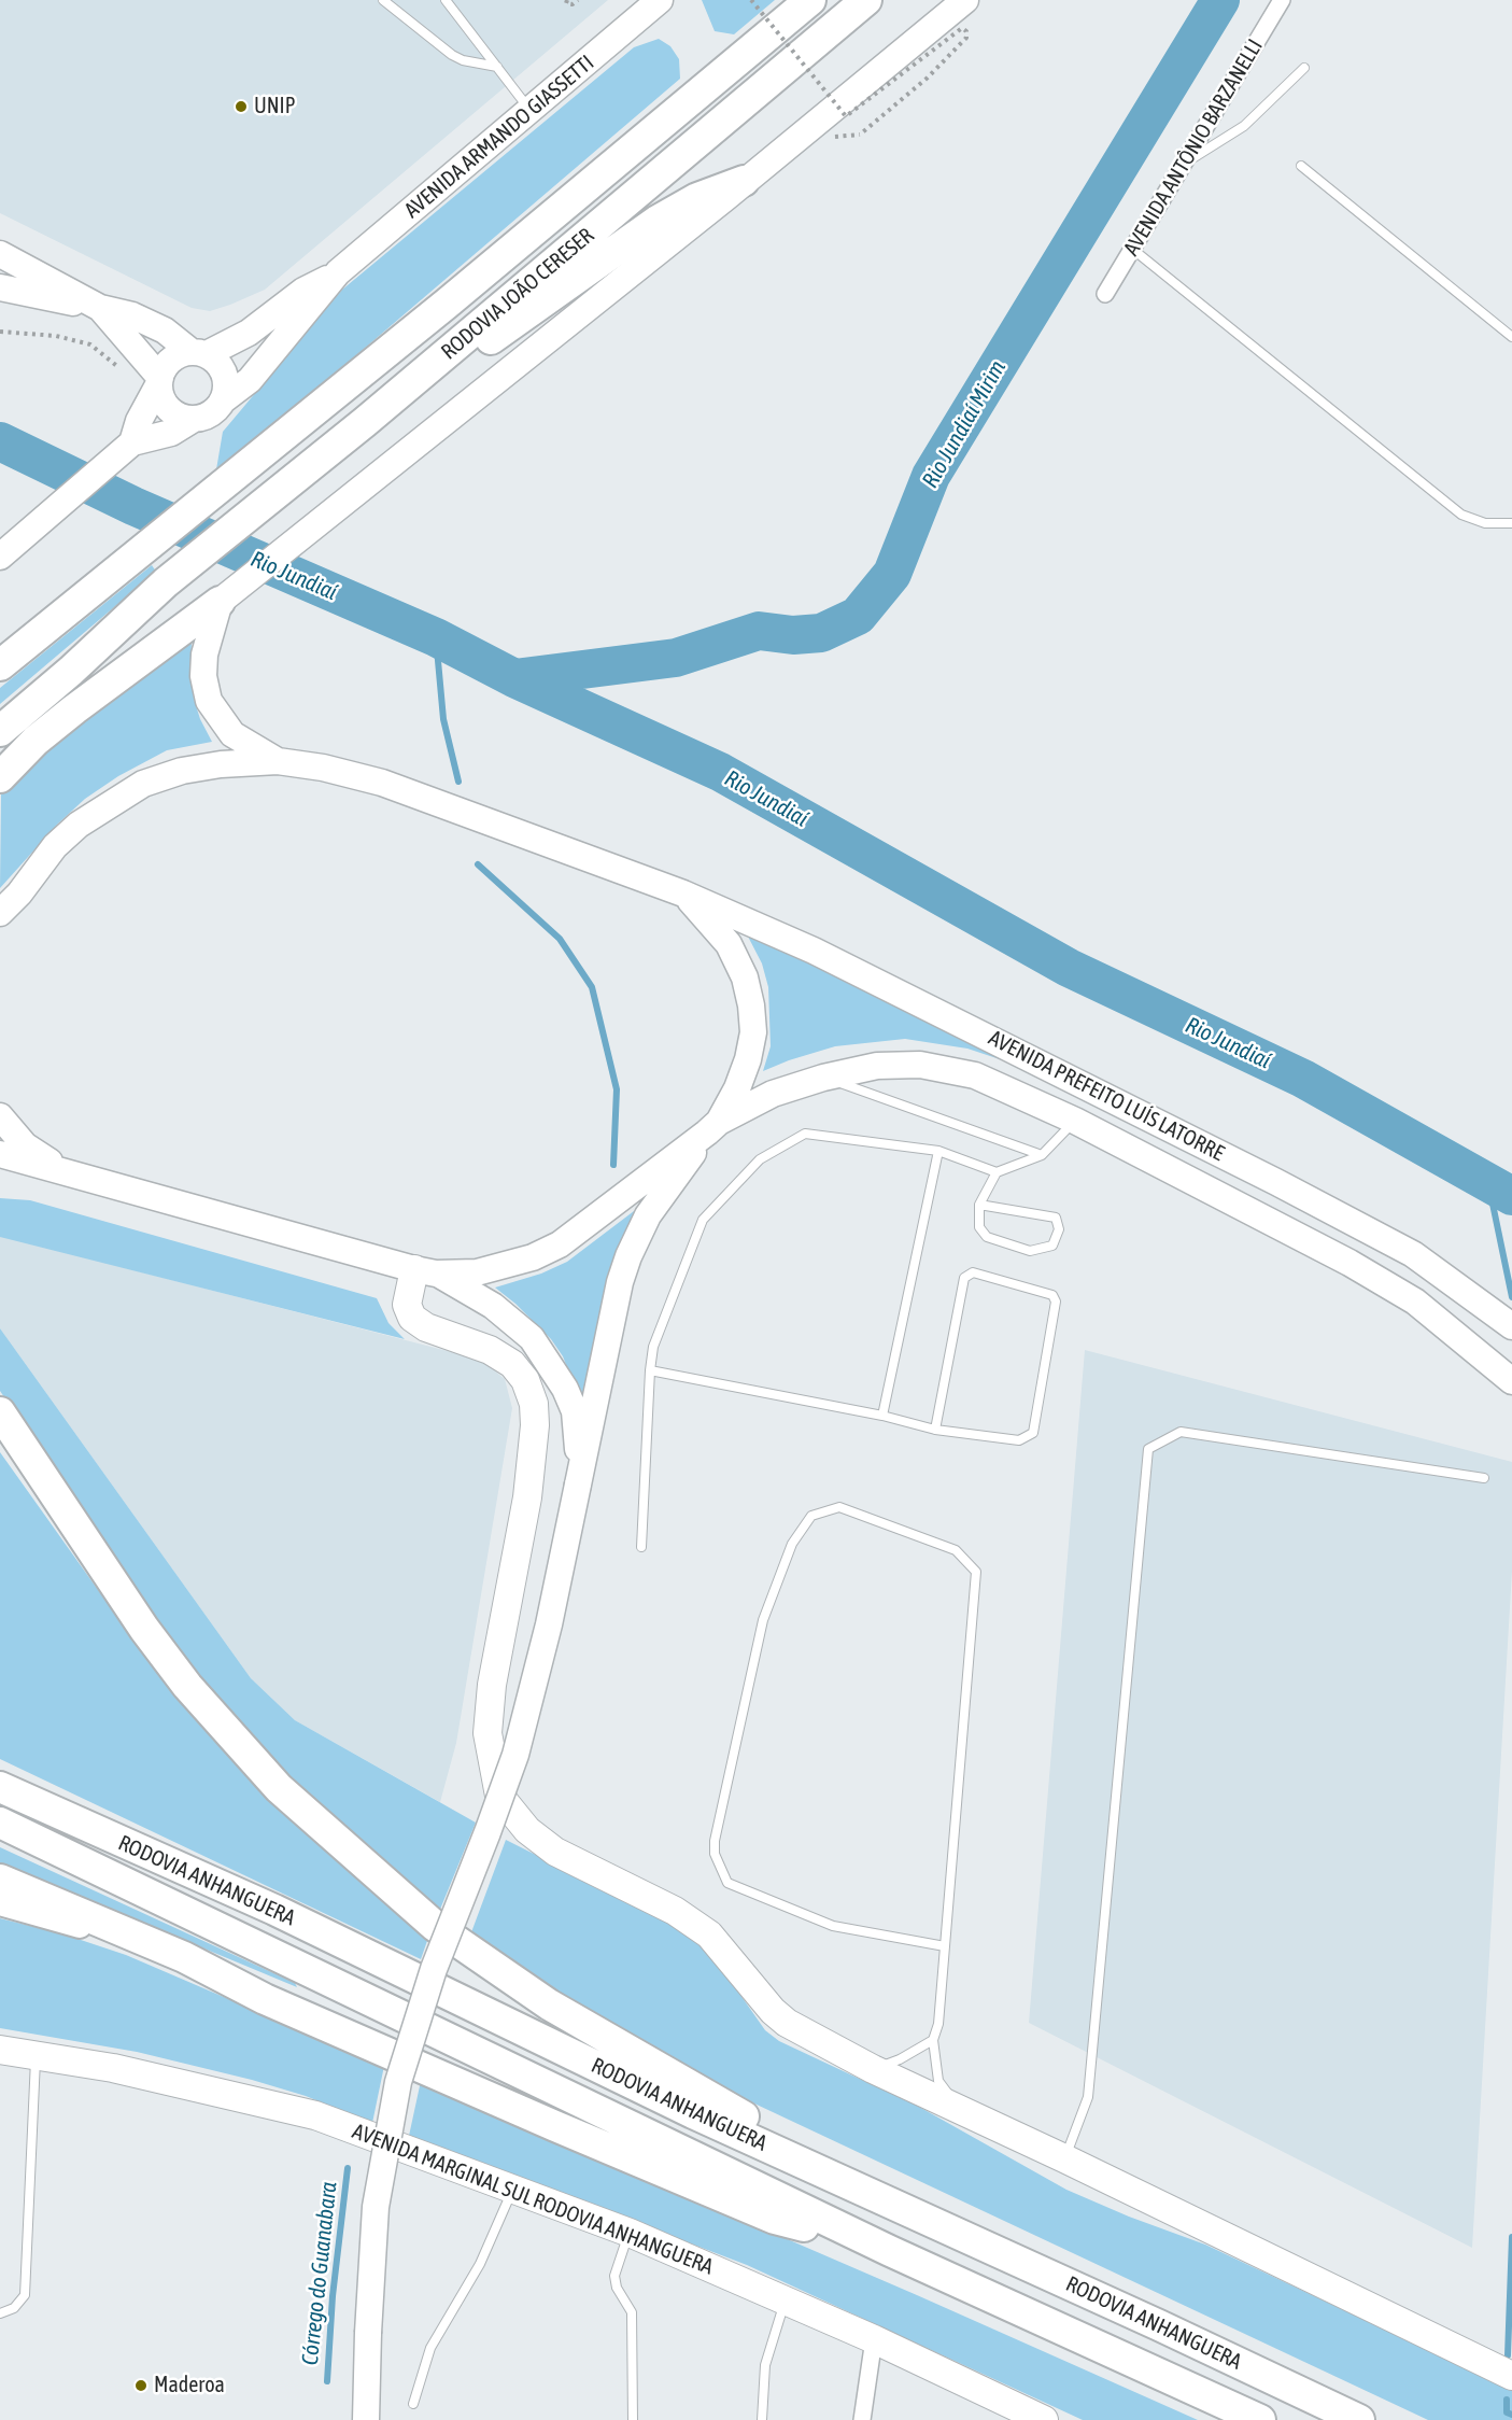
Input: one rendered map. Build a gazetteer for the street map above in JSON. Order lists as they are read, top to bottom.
{
  "streets": {
    "highway": ["RODOVIA JOÃO CERESER", "RODOVIA ANHANGUERA", "AVENIDA MARGINAL SUL RODOVIA ANHANGUERA"],
    "main road": ["AVENIDA ARMANDO GIASSETTI", "AVENIDA PREFEITO LUÍS LATORRE"],
    "street": ["AVENIDA ANTÔNIO BARZANELLI"]
  },
  "water": ["Rio Jundiaí Mirim", "Rio Jundiaí", "Córrego do Guanabara"],
  "places": ["UNIP", "Maderoa"]
}
